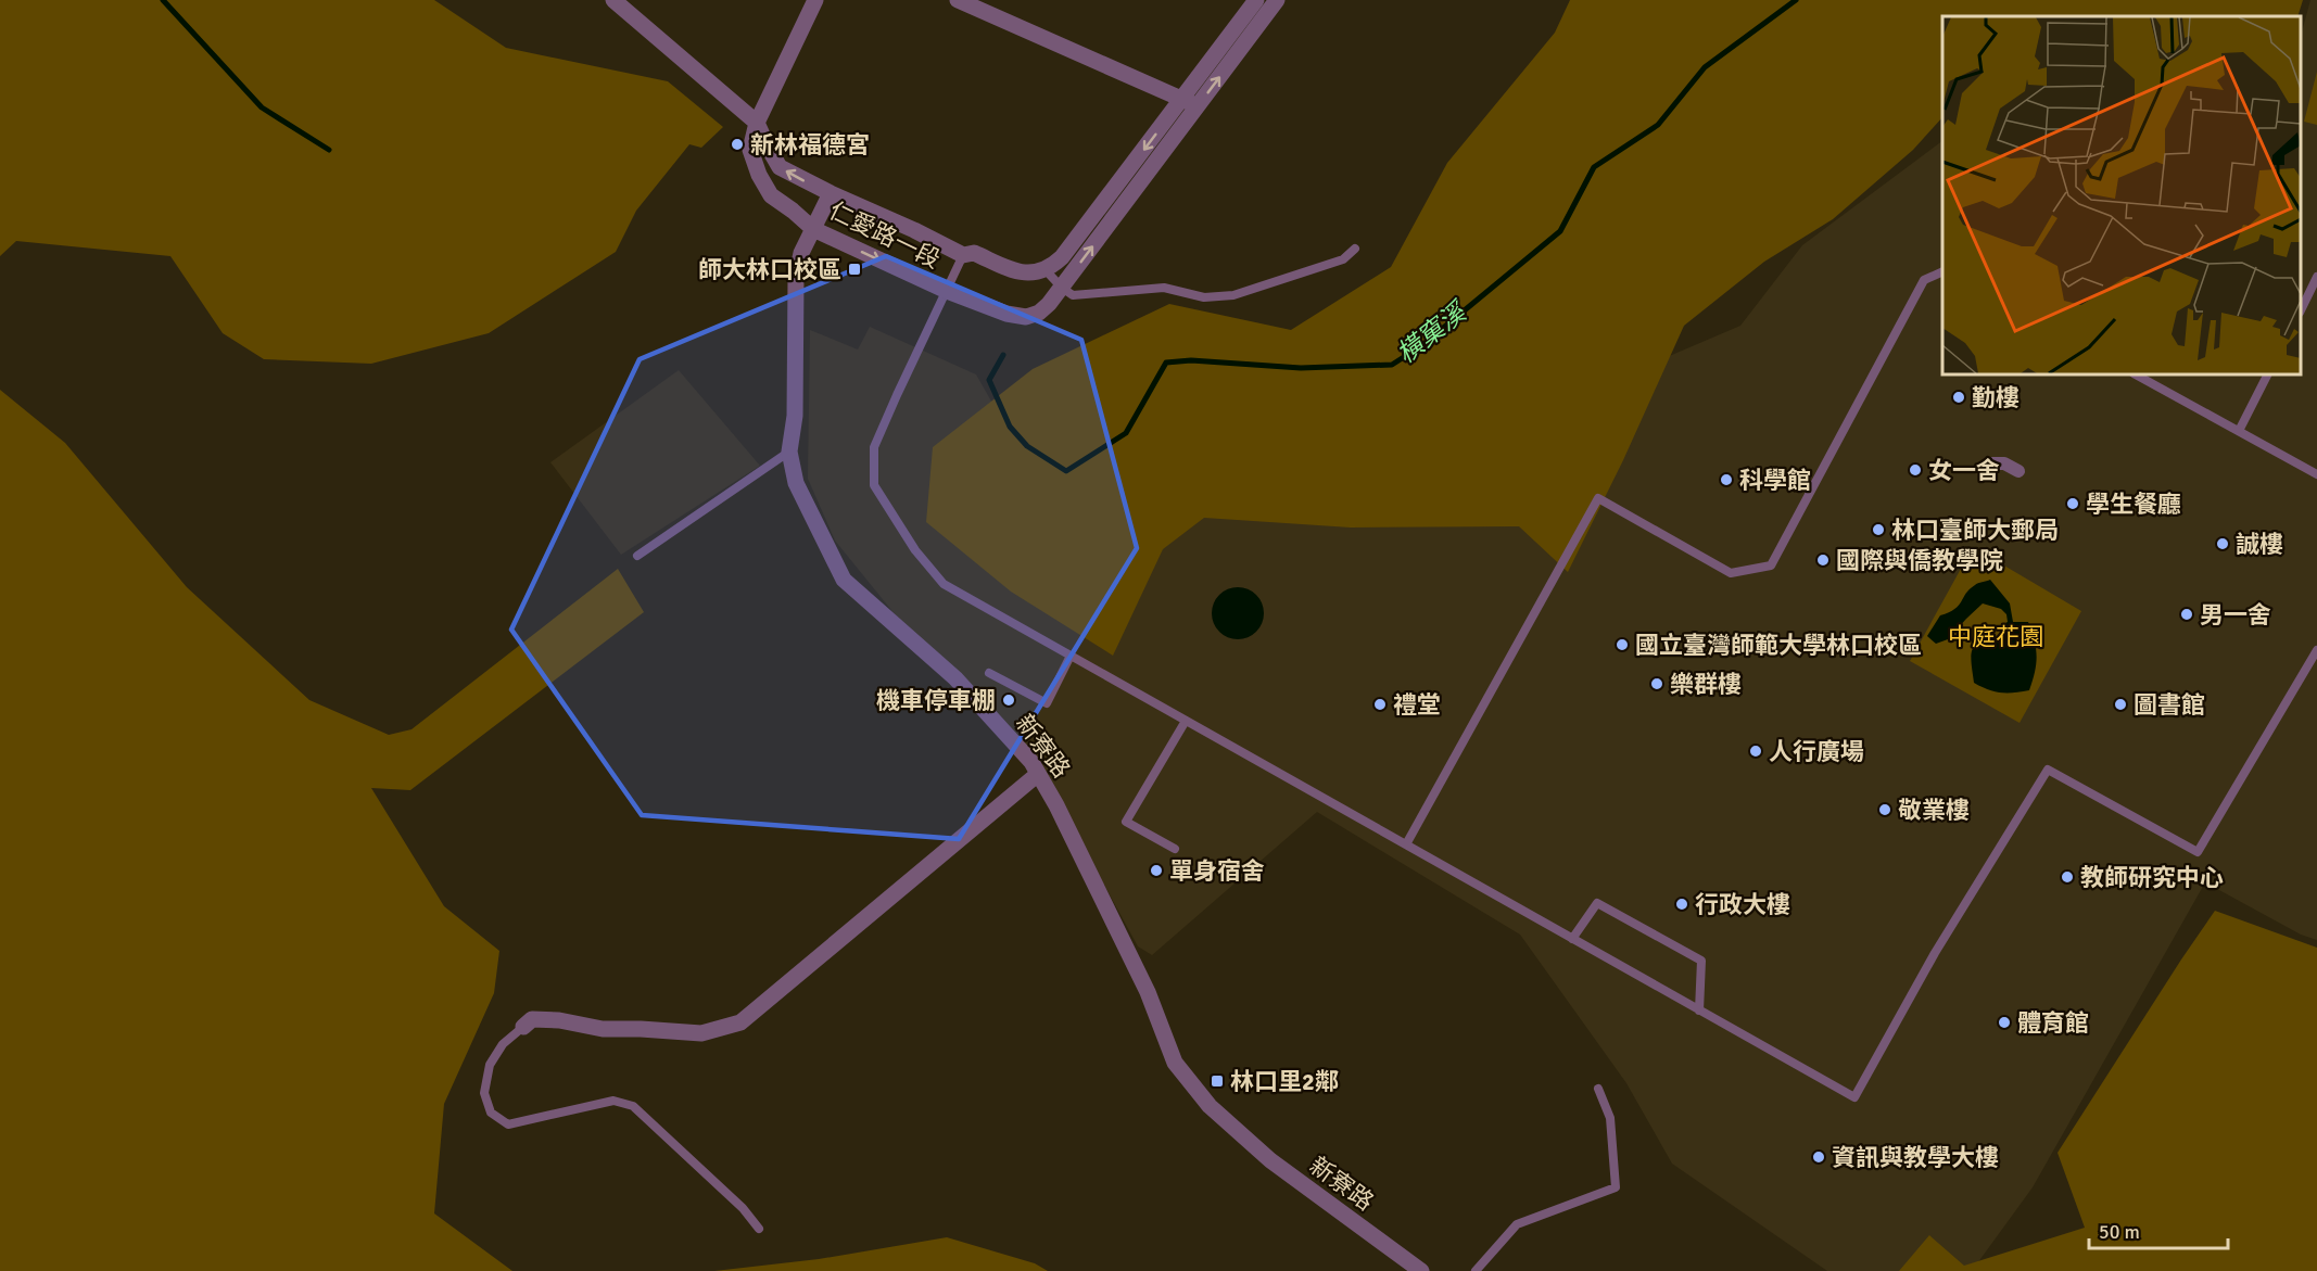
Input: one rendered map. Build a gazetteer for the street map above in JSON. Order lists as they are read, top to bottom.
{
  "streets": {
    "street": ["仁愛路一段", "新寮路"]
  },
  "crossings": [
    ["仁愛路一段", "新寮路"]
  ],
  "water": ["橫窠溪"],
  "parks": ["中庭花園"],
  "places": {
    "other": [
      "新林福德宮",
      "勤樓",
      "女一舍",
      "科學館",
      "學生餐廳",
      "林口臺師大郵局",
      "誠樓",
      "國際與僑教學院",
      "男一舍",
      "國立臺灣師範大學林口校區",
      "樂群樓",
      "機車停車棚",
      "禮堂",
      "圖書館",
      "人行廣場",
      "敬業樓",
      "單身宿舍",
      "教師研究中心",
      "行政大樓",
      "體育館",
      "資訊與教學大樓"
    ],
    "transit": ["師大林口校區", "林口里2鄰"]
  },
  "scale_bar": "50 m"
}
